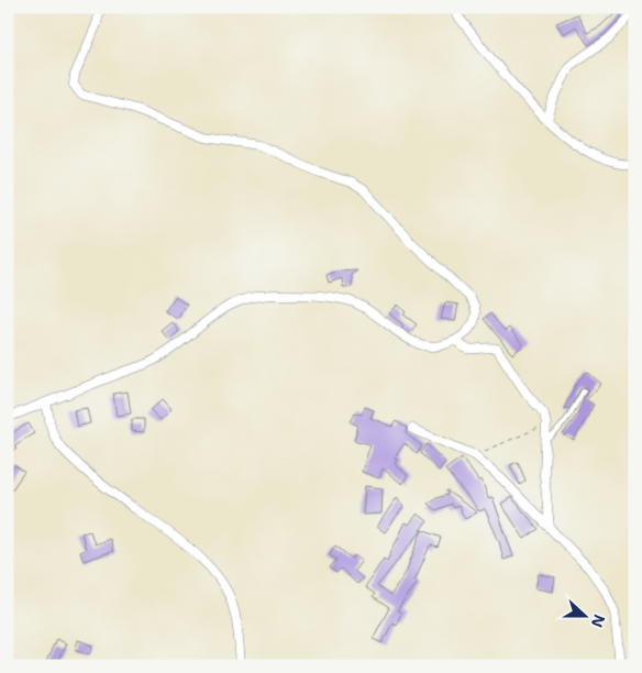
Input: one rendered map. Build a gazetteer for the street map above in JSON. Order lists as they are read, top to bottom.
{
  "north": "right"
}
